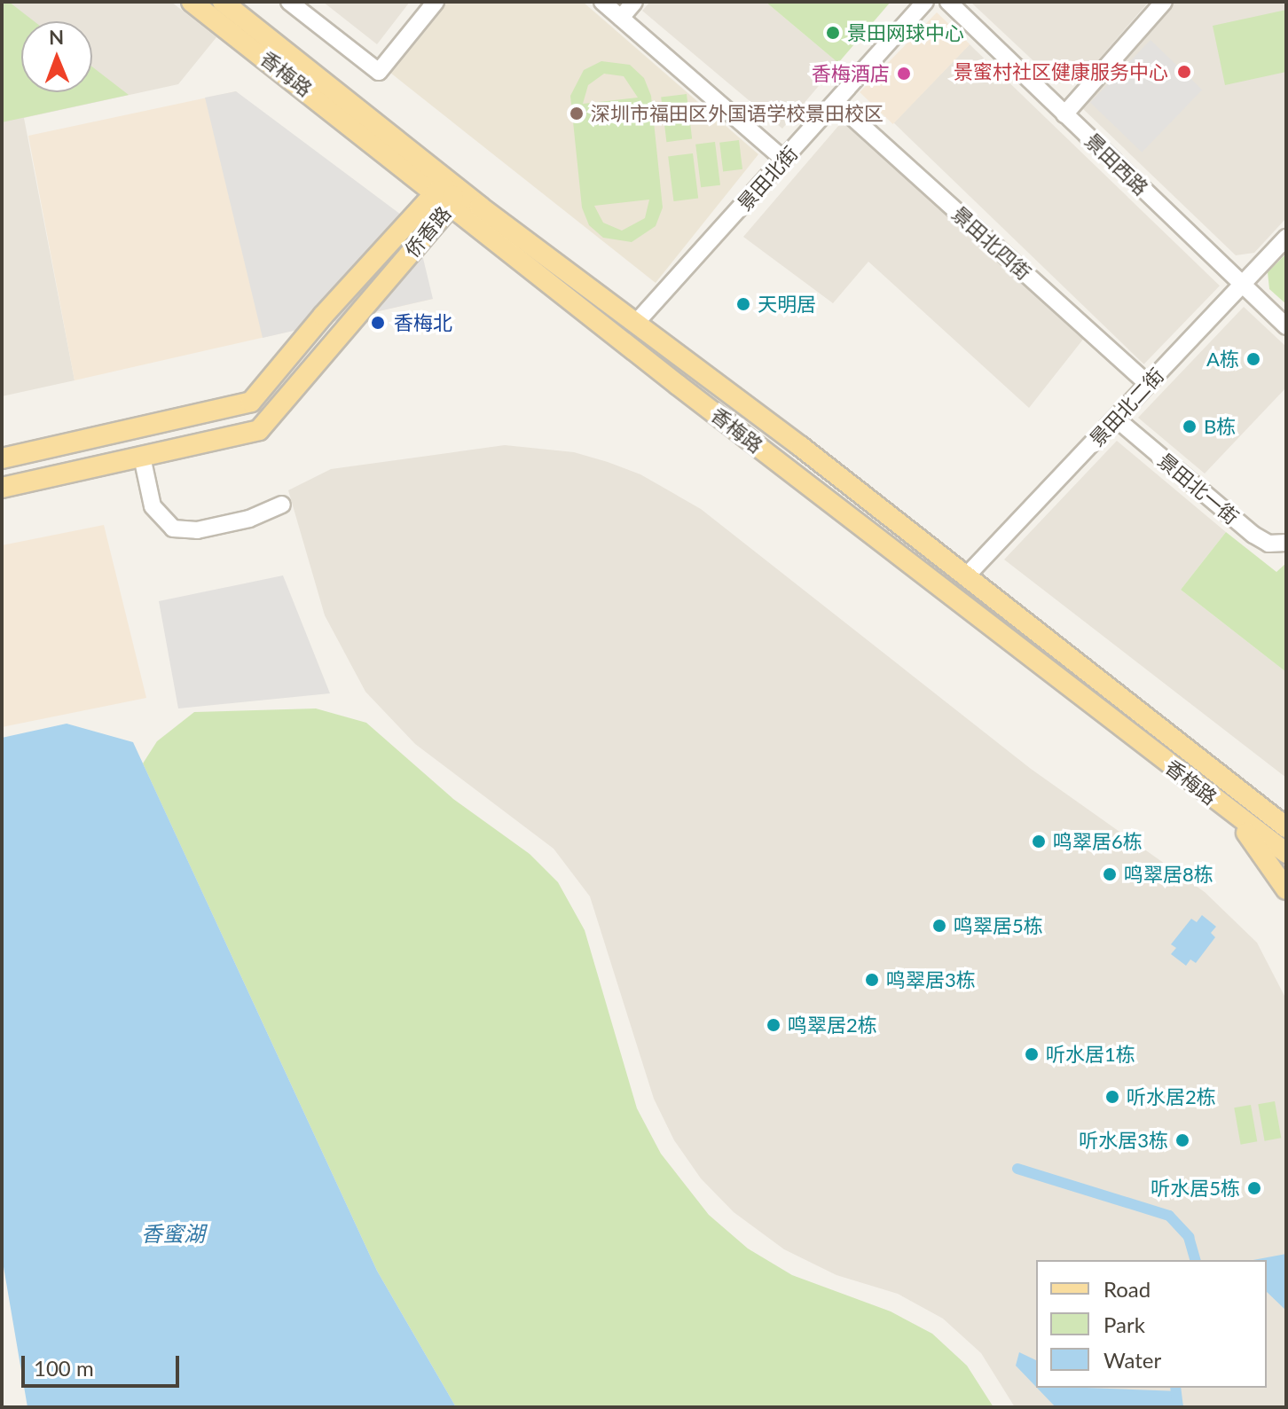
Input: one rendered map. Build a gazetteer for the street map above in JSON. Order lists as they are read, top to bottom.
{
  "streets": {
    "main road": ["香梅路", "侨香路"],
    "street": [
      "景田西路",
      "景田北街",
      "景田北四街",
      "景田北二街",
      "景田北一街"
    ]
  },
  "crossings": [
    ["香梅路", "景田北街"],
    ["香梅路", "侨香路"],
    ["香梅路", "景田北二街"],
    ["景田西路", "景田北二街"],
    ["景田北街", "景田北四街"],
    ["景田北四街", "景田北二街"],
    ["景田北二街", "景田北一街"]
  ],
  "water": ["香蜜湖"],
  "places": [
    "景田网球中心",
    "景蜜村社区健康服务中心",
    "香梅酒店",
    "深圳市福田区外国语学校景田校区",
    "天明居",
    "香梅北",
    "A栋",
    "B栋",
    "鸣翠居6栋",
    "鸣翠居8栋",
    "鸣翠居5栋",
    "鸣翠居3栋",
    "鸣翠居2栋",
    "听水居1栋",
    "听水居2栋",
    "听水居3栋",
    "听水居5栋"
  ],
  "legend": ["Road", "Park", "Water"],
  "scale_bar": "100 m",
  "north": "top"
}
